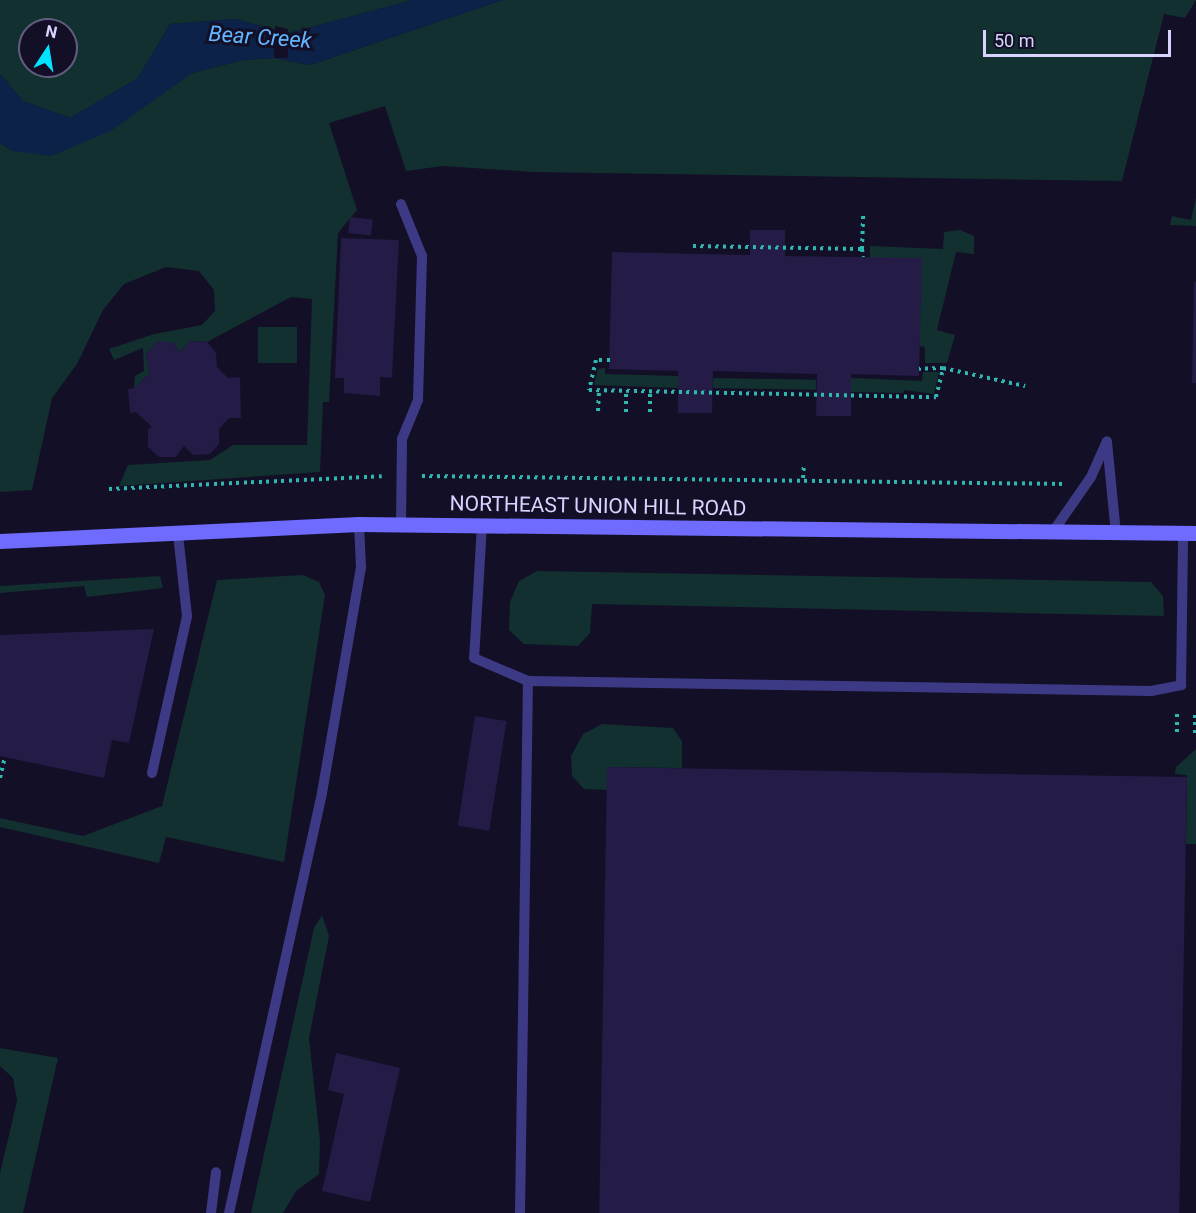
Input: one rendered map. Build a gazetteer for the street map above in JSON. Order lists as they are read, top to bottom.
{
  "streets": {
    "main road": ["NORTHEAST UNION HILL ROAD"]
  },
  "water": ["Bear Creek"],
  "scale_bar": "50 m",
  "north": "top"
}
